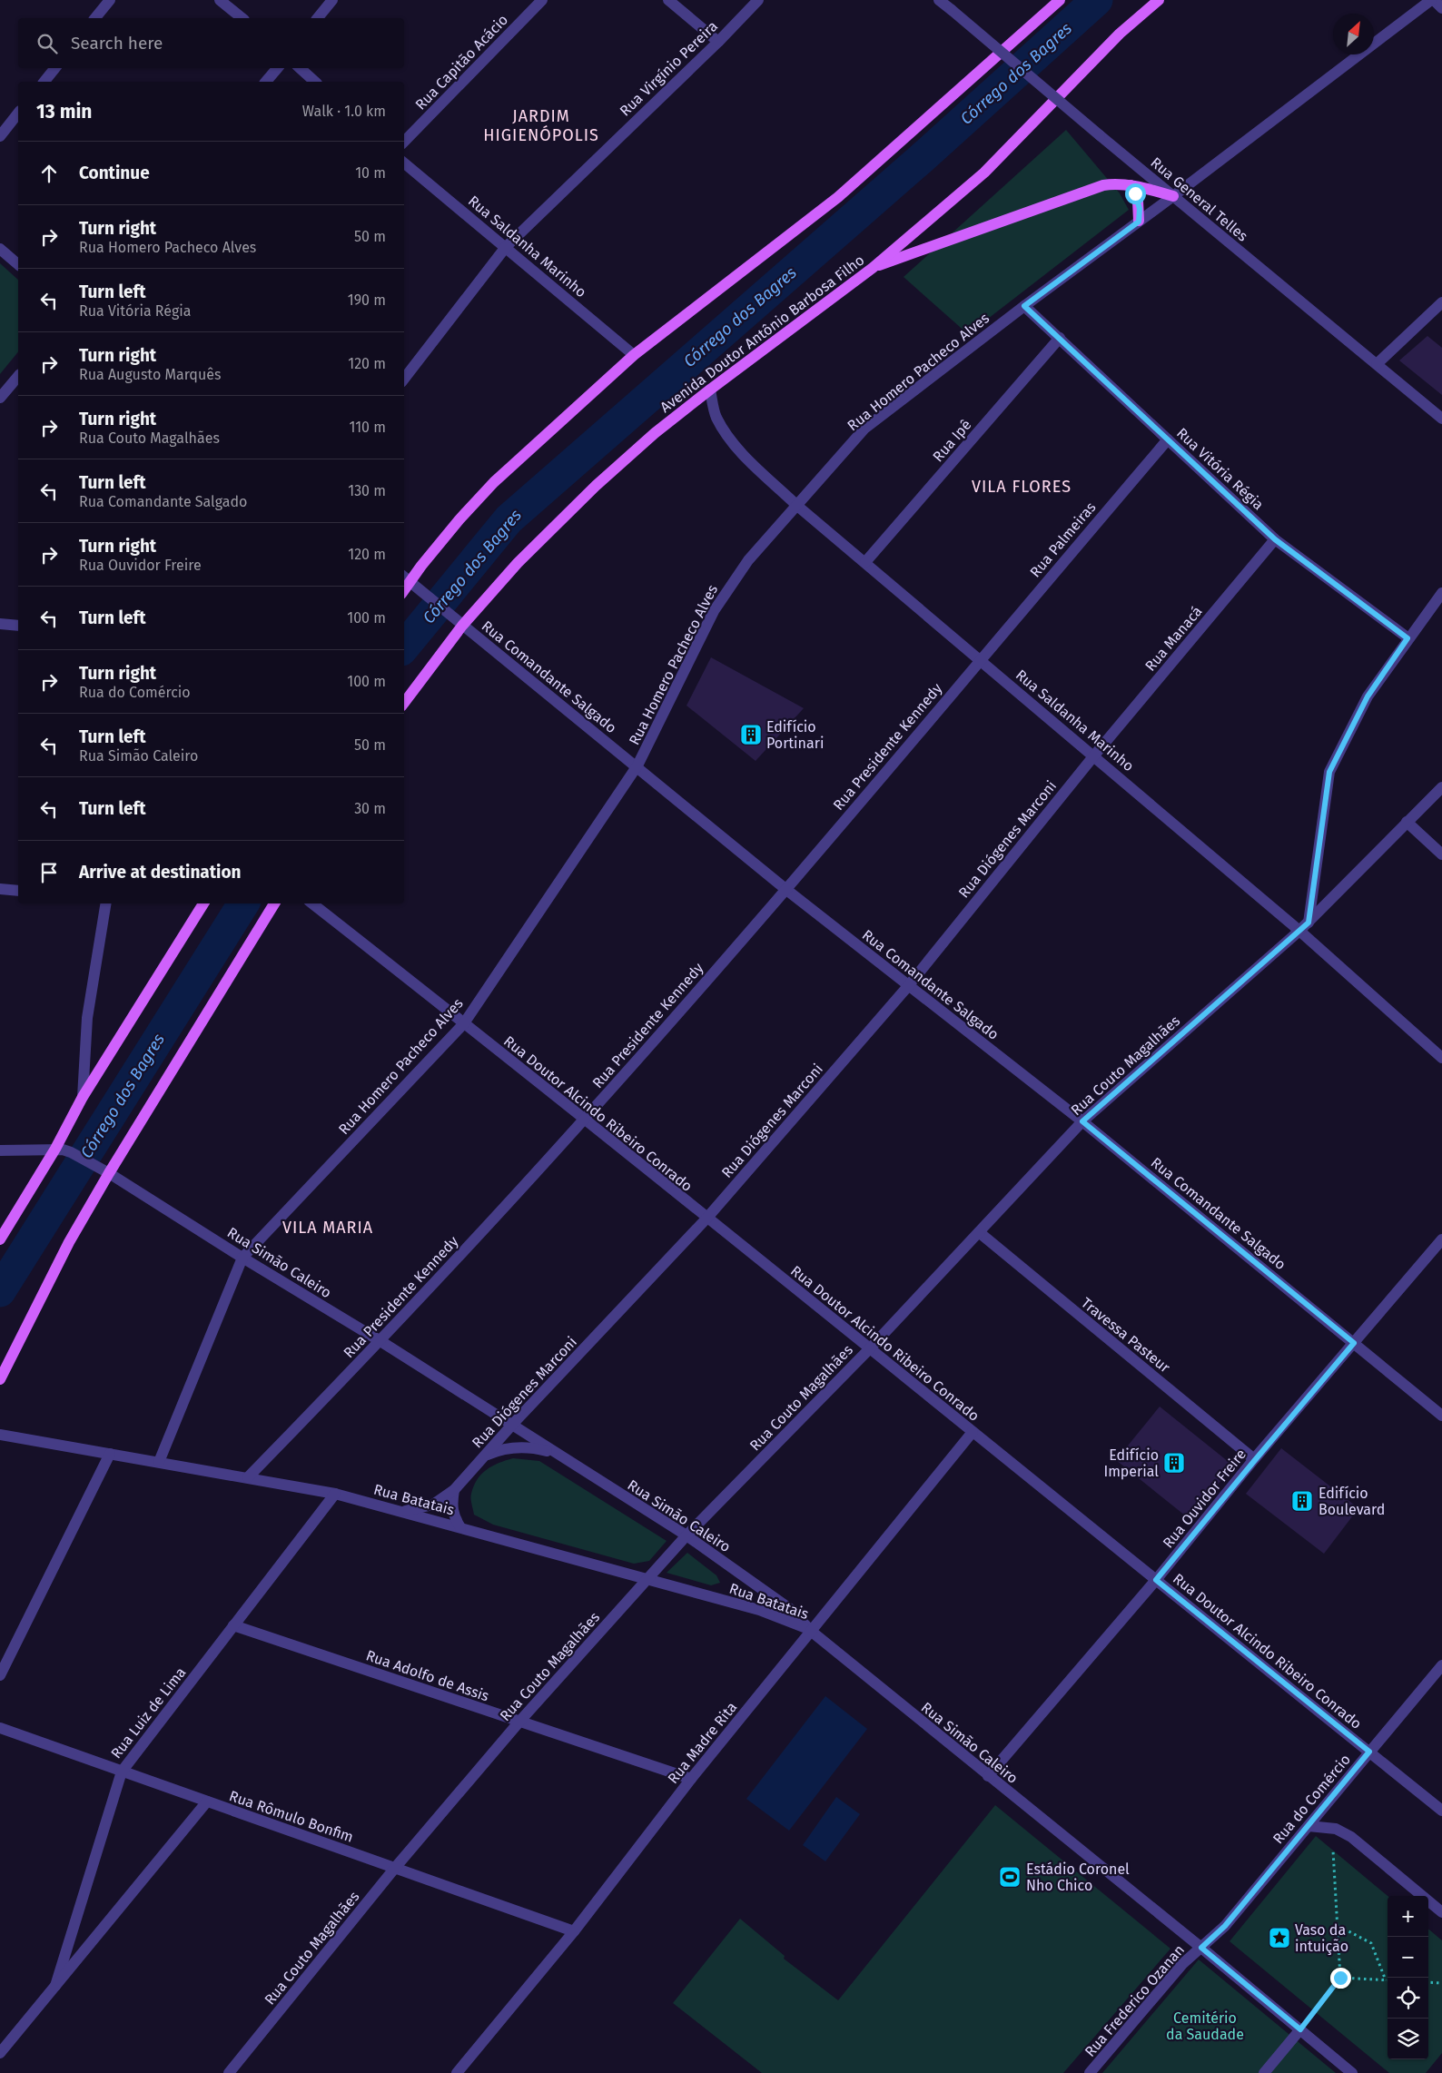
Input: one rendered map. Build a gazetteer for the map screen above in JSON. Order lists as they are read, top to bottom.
{
  "streets": {
    "main road": ["Avenida Doutor Antônio Barbosa Filho"],
    "street": [
      "Rua Capitão Acácio",
      "Rua Virgínio Pereira",
      "Rua General Telles",
      "Rua Saldanha Marinho",
      "Rua Homero Pacheco Alves",
      "Rua Ipê",
      "Rua Vitória Régia",
      "Rua Palmeiras",
      "Rua Manacá",
      "Rua Comandante Salgado",
      "Rua Presidente Kennedy",
      "Rua Diógenes Marconi",
      "Rua Couto Magalhães",
      "Rua Doutor Alcindo Ribeiro Conrado",
      "Rua Simão Caleiro",
      "Travessa Pasteur",
      "Rua Ouvidor Freire",
      "Rua Batatais",
      "Rua Adolfo de Assis",
      "Rua Luiz de Lima",
      "Rua Madre Rita",
      "Rua do Comércio",
      "Rua Rômulo Bonfim",
      "Rua Frederico Ozanan"
    ]
  },
  "crossings": [
    ["Rua Virgínio Pereira", "Rua Saldanha Marinho"],
    ["Rua General Telles", "Rua Homero Pacheco Alves"],
    ["Rua Saldanha Marinho", "Avenida Doutor Antônio Barbosa Filho"],
    ["Rua Saldanha Marinho", "Rua Homero Pacheco Alves"],
    ["Rua Saldanha Marinho", "Rua Ipê"],
    ["Rua Saldanha Marinho", "Rua Palmeiras"],
    ["Rua Saldanha Marinho", "Rua Manacá"],
    ["Rua Saldanha Marinho", "Rua Presidente Kennedy"],
    ["Rua Saldanha Marinho", "Rua Diógenes Marconi"],
    ["Rua Saldanha Marinho", "Rua Couto Magalhães"],
    ["Avenida Doutor Antônio Barbosa Filho", "Rua Comandante Salgado"],
    ["Rua Homero Pacheco Alves", "Rua Vitória Régia"],
    ["Rua Homero Pacheco Alves", "Rua Comandante Salgado"],
    ["Rua Homero Pacheco Alves", "Rua Doutor Alcindo Ribeiro Conrado"],
    ["Rua Homero Pacheco Alves", "Rua Simão Caleiro"],
    ["Rua Homero Pacheco Alves", "Rua Batatais"],
    ["Rua Ipê", "Rua Vitória Régia"],
    ["Rua Vitória Régia", "Rua Palmeiras"],
    ["Rua Vitória Régia", "Rua Manacá"],
    ["Rua Palmeiras", "Rua Presidente Kennedy"],
    ["Rua Manacá", "Rua Diógenes Marconi"],
    ["Rua Comandante Salgado", "Rua Presidente Kennedy"],
    ["Rua Comandante Salgado", "Rua Diógenes Marconi"],
    ["Rua Comandante Salgado", "Rua Couto Magalhães"],
    ["Rua Comandante Salgado", "Rua Ouvidor Freire"],
    ["Rua Presidente Kennedy", "Rua Doutor Alcindo Ribeiro Conrado"],
    ["Rua Presidente Kennedy", "Rua Simão Caleiro"],
    ["Rua Presidente Kennedy", "Rua Batatais"],
    ["Rua Diógenes Marconi", "Rua Doutor Alcindo Ribeiro Conrado"],
    ["Rua Diógenes Marconi", "Rua Simão Caleiro"],
    ["Rua Diógenes Marconi", "Rua Batatais"],
    ["Rua Couto Magalhães", "Rua Doutor Alcindo Ribeiro Conrado"],
    ["Rua Couto Magalhães", "Rua Simão Caleiro"],
    ["Rua Couto Magalhães", "Travessa Pasteur"],
    ["Rua Couto Magalhães", "Rua Batatais"],
    ["Rua Couto Magalhães", "Rua Adolfo de Assis"],
    ["Rua Couto Magalhães", "Rua Rômulo Bonfim"],
    ["Rua Doutor Alcindo Ribeiro Conrado", "Rua Ouvidor Freire"],
    ["Rua Doutor Alcindo Ribeiro Conrado", "Rua Madre Rita"],
    ["Rua Doutor Alcindo Ribeiro Conrado", "Rua do Comércio"],
    ["Rua Simão Caleiro", "Rua Ouvidor Freire"],
    ["Rua Simão Caleiro", "Rua Batatais"],
    ["Rua Simão Caleiro", "Rua Madre Rita"],
    ["Rua Simão Caleiro", "Rua do Comércio"],
    ["Rua Simão Caleiro", "Rua Frederico Ozanan"],
    ["Travessa Pasteur", "Rua Ouvidor Freire"],
    ["Rua Batatais", "Rua Luiz de Lima"],
    ["Rua Batatais", "Rua Madre Rita"],
    ["Rua Adolfo de Assis", "Rua Luiz de Lima"],
    ["Rua Adolfo de Assis", "Rua Madre Rita"],
    ["Rua Luiz de Lima", "Rua Rômulo Bonfim"],
    ["Rua Madre Rita", "Rua Rômulo Bonfim"],
    ["Rua do Comércio", "Rua Frederico Ozanan"]
  ],
  "districts": ["JARDIM HIGIENÓPOLIS", "VILA FLORES", "VILA MARIA"],
  "water": ["Córrego dos Bagres"],
  "parks": ["Cemitério da Saudade"],
  "places": {
    "building": ["Edifício Portinari", "Edifício Imperial", "Edifício Boulevard"],
    "sports": ["Estádio Coronel Nho Chico"],
    "place": ["Vaso da intuição"]
  },
  "north": "top right",
  "page": {
    "search": "Search here",
    "heading": ["13 min", "Walk · 1.0 km"],
    "list": [
      ["Continue", "10 m"],
      ["Turn right", "Rua Homero Pacheco Alves", "50 m"],
      ["Turn left", "Rua Vitória Régia", "190 m"],
      ["Turn right", "Rua Augusto Marquês", "120 m"],
      ["Turn right", "Rua Couto Magalhães", "110 m"],
      ["Turn left", "Rua Comandante Salgado", "130 m"],
      ["Turn right", "Rua Ouvidor Freire", "120 m"],
      ["Turn left", "100 m"],
      ["Turn right", "Rua do Comércio", "100 m"],
      ["Turn left", "Rua Simão Caleiro", "50 m"],
      ["Turn left", "30 m"],
      "Arrive at destination"
    ],
    "map_buttons": ["+", "−"]
  }
}
